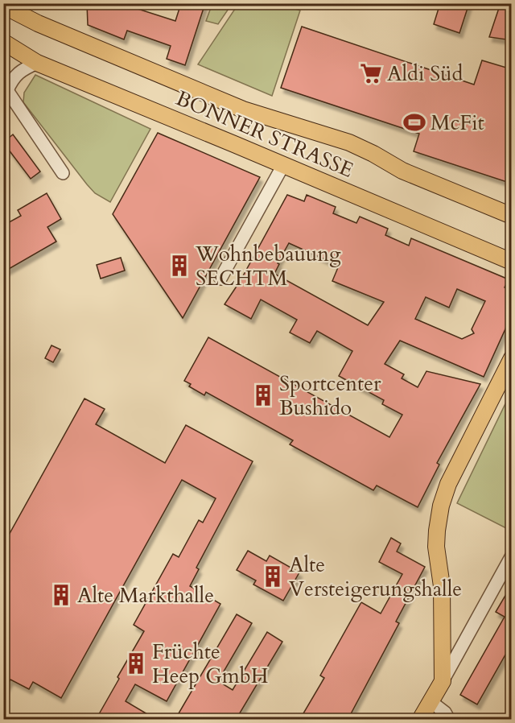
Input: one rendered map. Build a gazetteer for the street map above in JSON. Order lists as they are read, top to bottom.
{
  "streets": {
    "main road": ["BONNER STRASSE"]
  },
  "places": {
    "supermarket": ["Aldi Süd"],
    "sports": ["McFit"],
    "building": [
      "Wohnbebauung SECHTM",
      "Sportcenter Bushido",
      "Alte Versteigerungshalle",
      "Alte Markthalle",
      "Früchte Heep GmbH"
    ]
  }
}
